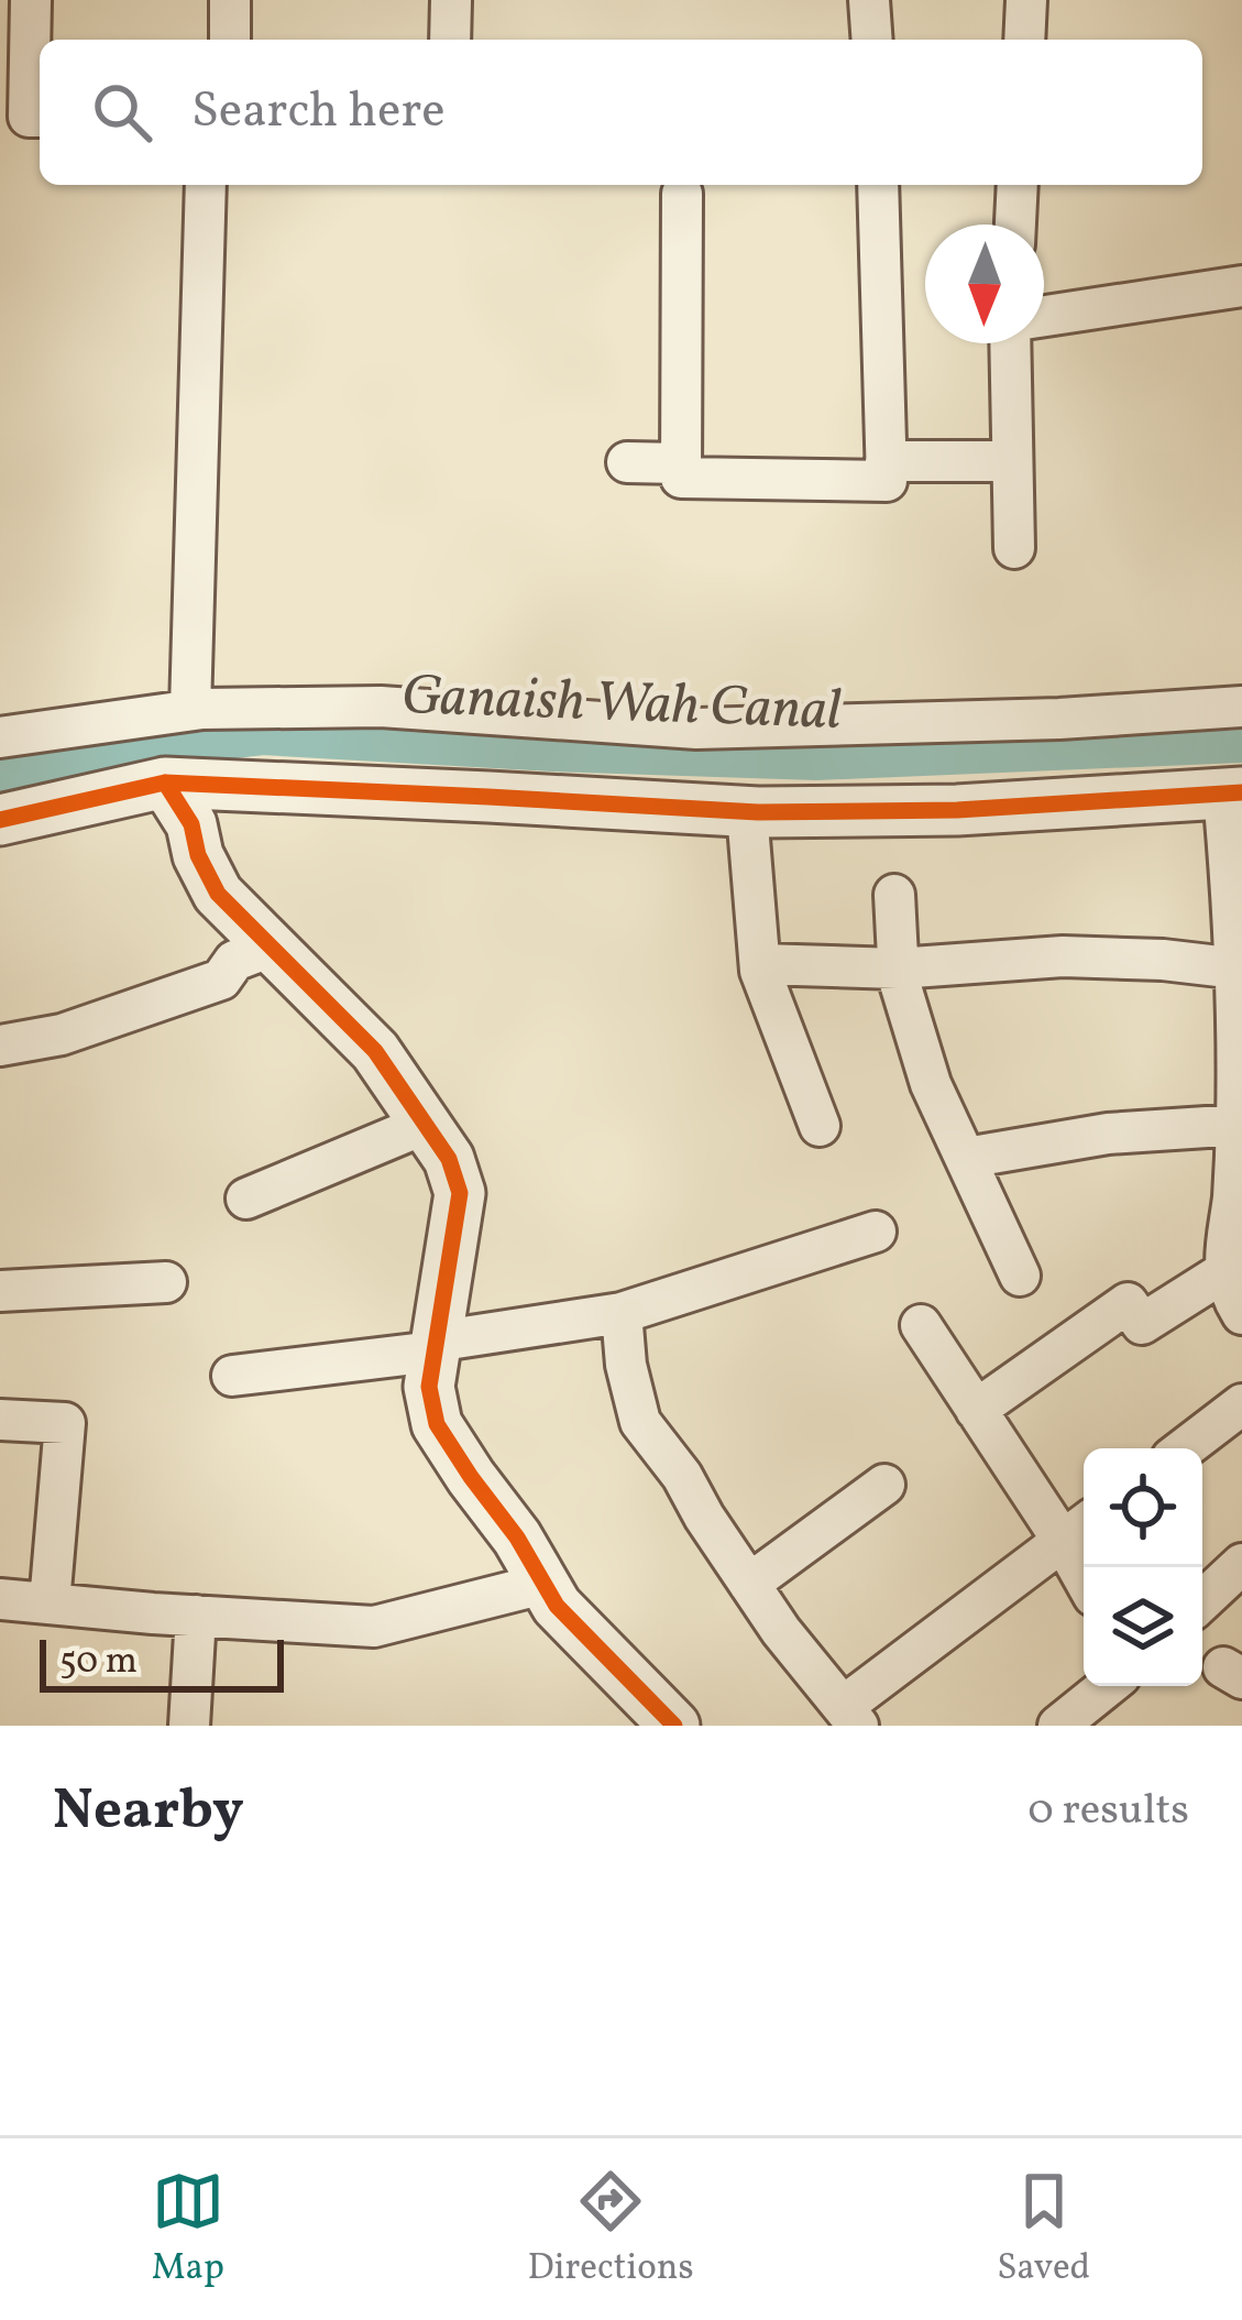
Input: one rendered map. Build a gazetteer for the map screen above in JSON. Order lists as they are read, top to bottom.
{
  "water": ["Ganaish Wah Canal"],
  "scale_bar": "50 m",
  "north": "bottom",
  "page": {
    "search": "Search here",
    "scale": "50 m",
    "heading": ["Nearby", "0 results"],
    "nav": ["Map", "Directions", "Saved"]
  }
}
